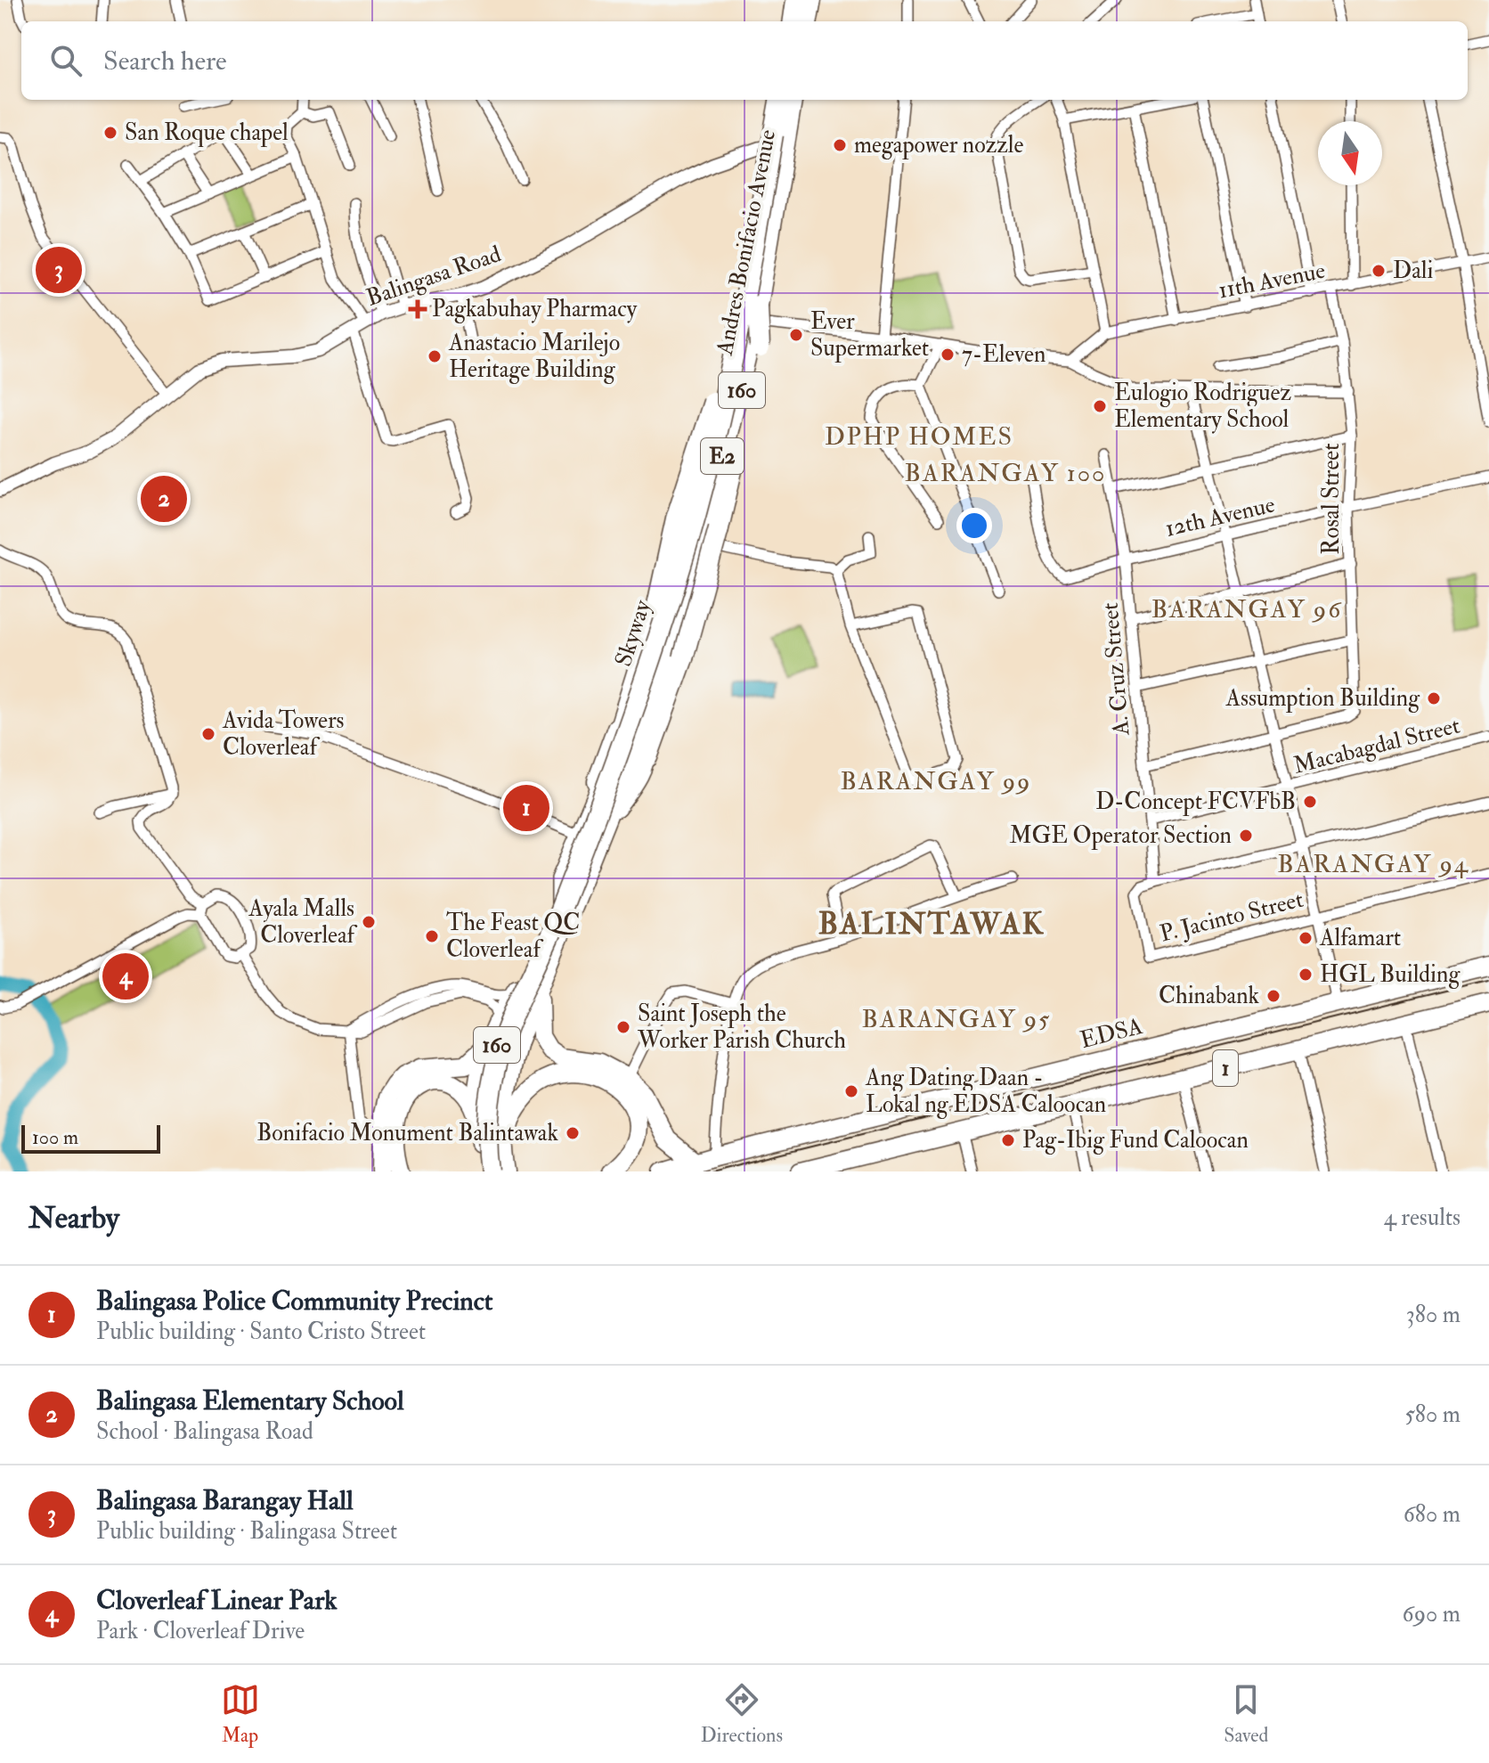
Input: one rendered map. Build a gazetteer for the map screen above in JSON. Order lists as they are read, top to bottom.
{
  "streets": {
    "highway": [
      "E2",
      "Skyway",
      "EDSA",
      "1"
    ],
    "main road": ["Andres Bonifacio Avenue", "160"],
    "street": [
      "Balingasa Road",
      "11th Avenue",
      "Rosal Street",
      "12th Avenue",
      "A. Cruz Street",
      "Macabagdal Street",
      "P. Jacinto Street"
    ]
  },
  "crossings": [
    ["Andres Bonifacio Avenue", "Balingasa Road"],
    ["Andres Bonifacio Avenue", "Skyway"],
    ["11th Avenue", "Rosal Street"],
    ["Rosal Street", "12th Avenue"],
    ["12th Avenue", "A. Cruz Street"],
    ["A. Cruz Street", "Macabagdal Street"],
    ["A. Cruz Street", "P. Jacinto Street"]
  ],
  "districts": [
    "DPHP HOMES",
    "BARANGAY 100",
    "BARANGAY 96",
    "BARANGAY 99",
    "BARANGAY 94",
    "BALINTAWAK",
    "BARANGAY 95"
  ],
  "places": {
    "other": [
      "San Roque chapel",
      "megapower nozzle",
      "Dali",
      "Ever Supermarket",
      "7-Eleven",
      "Anastacio Marilejo Heritage Building",
      "Eulogio Rodriguez Elementary School",
      "Assumption Building",
      "Avida Towers Cloverleaf",
      "D-Concept FCVFbB",
      "MGE Operator Section",
      "Ayala Malls Cloverleaf",
      "The Feast QC Cloverleaf",
      "Alfamart",
      "HGL Building",
      "Chinabank",
      "Saint Joseph the Worker Parish Church",
      "Ang Dating Daan - Lokal ng EDSA Caloocan",
      "Bonifacio Monument Balintawak",
      "Pag-Ibig Fund Caloocan"
    ],
    "health": ["Pagkabuhay Pharmacy"]
  },
  "scale_bar": "100 m",
  "north": "bottom",
  "page": {
    "search": "Search here",
    "pins": [
      "3",
      "2",
      "1",
      "4"
    ],
    "scale": "100 m",
    "heading": ["Nearby", "4 results"],
    "list": [
      {
        "mark": "1",
        "name": "Balingasa Police Community Precinct",
        "note": "Public building · Santo Cristo Street",
        "value": "380 m"
      },
      {
        "mark": "2",
        "name": "Balingasa Elementary School",
        "note": "School · Balingasa Road",
        "value": "580 m"
      },
      {
        "mark": "3",
        "name": "Balingasa Barangay Hall",
        "note": "Public building · Balingasa Street",
        "value": "680 m"
      },
      {
        "mark": "4",
        "name": "Cloverleaf Linear Park",
        "note": "Park · Cloverleaf Drive",
        "value": "690 m"
      }
    ],
    "nav": ["Map", "Directions", "Saved"]
  }
}
